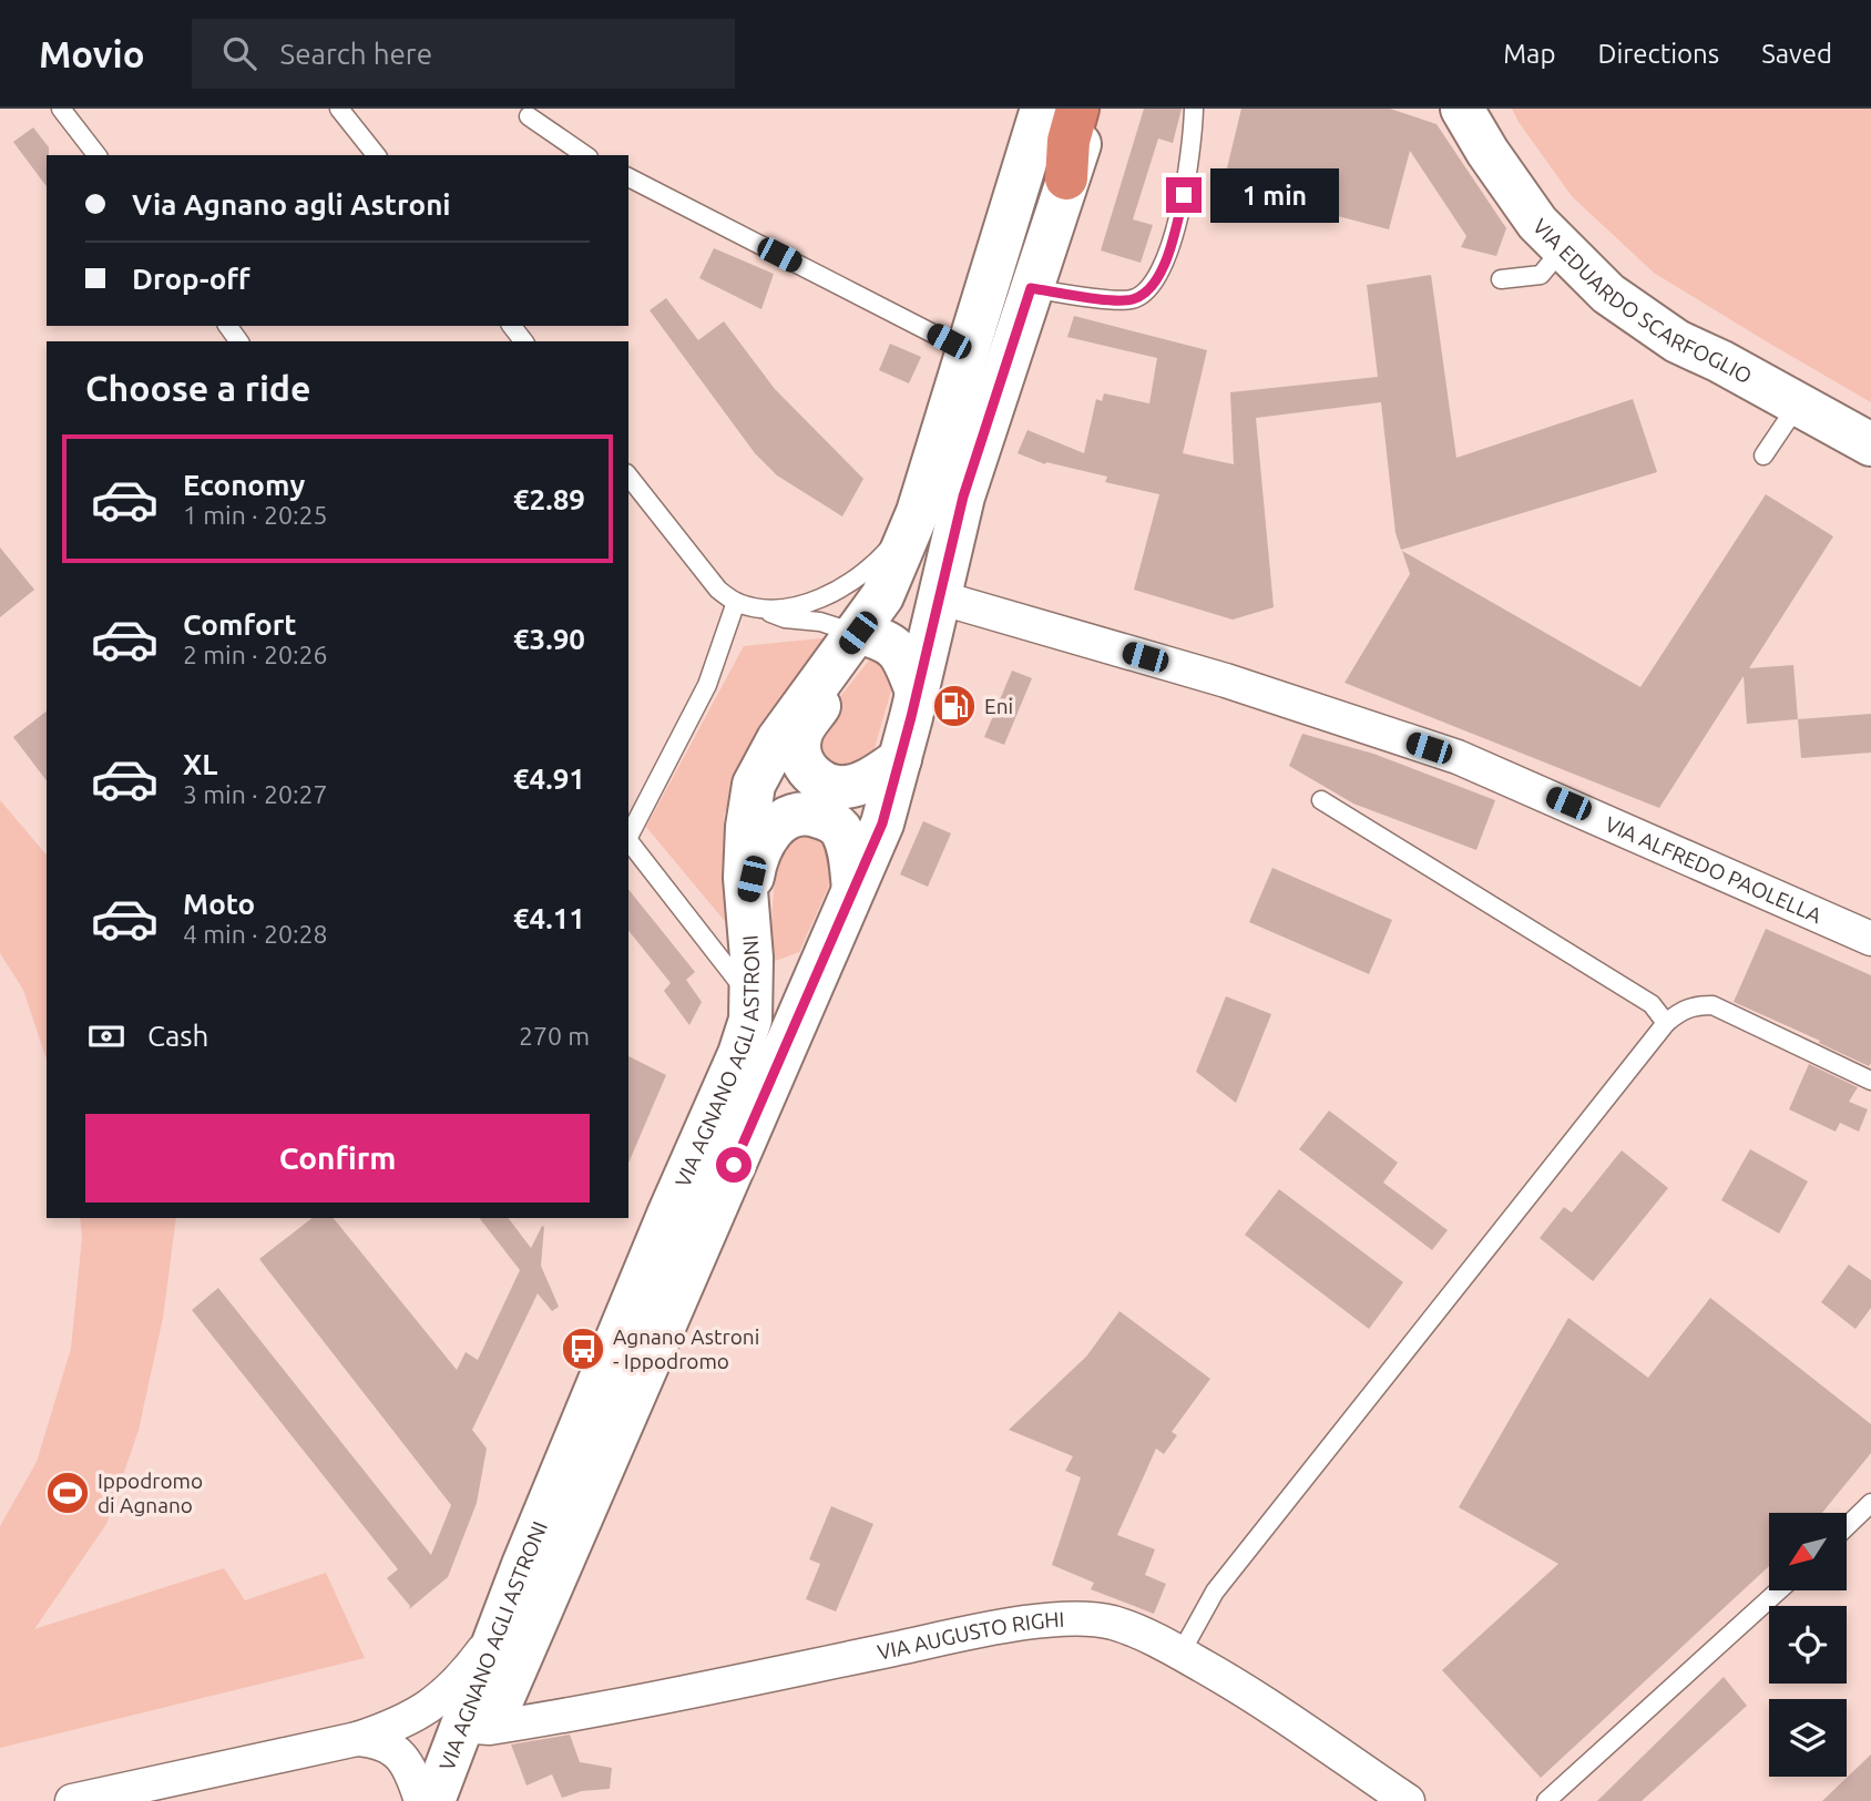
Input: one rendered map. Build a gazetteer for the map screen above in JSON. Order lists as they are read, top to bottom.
{
  "streets": {
    "main road": ["VIA EDUARDO SCARFOGLIO", "VIA AGNANO AGLI ASTRONI"],
    "street": ["VIA ALFREDO PAOLELLA", "VIA AUGUSTO RIGHI"]
  },
  "crossings": [
    ["VIA ALFREDO PAOLELLA", "VIA AGNANO AGLI ASTRONI"],
    ["VIA AGNANO AGLI ASTRONI", "VIA AUGUSTO RIGHI"]
  ],
  "places": {
    "fuel station": ["Eni"],
    "bus stop": ["Agnano Astroni - Ippodromo"],
    "sports": ["Ippodromo di Agnano"]
  },
  "north": "bottom left",
  "page": {
    "header": "Movio",
    "search": "Search here",
    "nav": ["Map", "Directions", "Saved"],
    "banner": ["Via Agnano agli Astroni", "Drop-off"],
    "bubble": "1 min",
    "heading": "Choose a ride",
    "list": [
      {
        "name": "Economy",
        "note": "1 min · 20:25",
        "value": "€2.89"
      },
      {
        "name": "Comfort",
        "note": "2 min · 20:26",
        "value": "€3.90"
      },
      {
        "name": "XL",
        "note": "3 min · 20:27",
        "value": "€4.91"
      },
      {
        "name": "Moto",
        "note": "4 min · 20:28",
        "value": "€4.11"
      }
    ],
    "pay": ["Cash", "270 m"],
    "buttons": "Confirm"
  }
}
